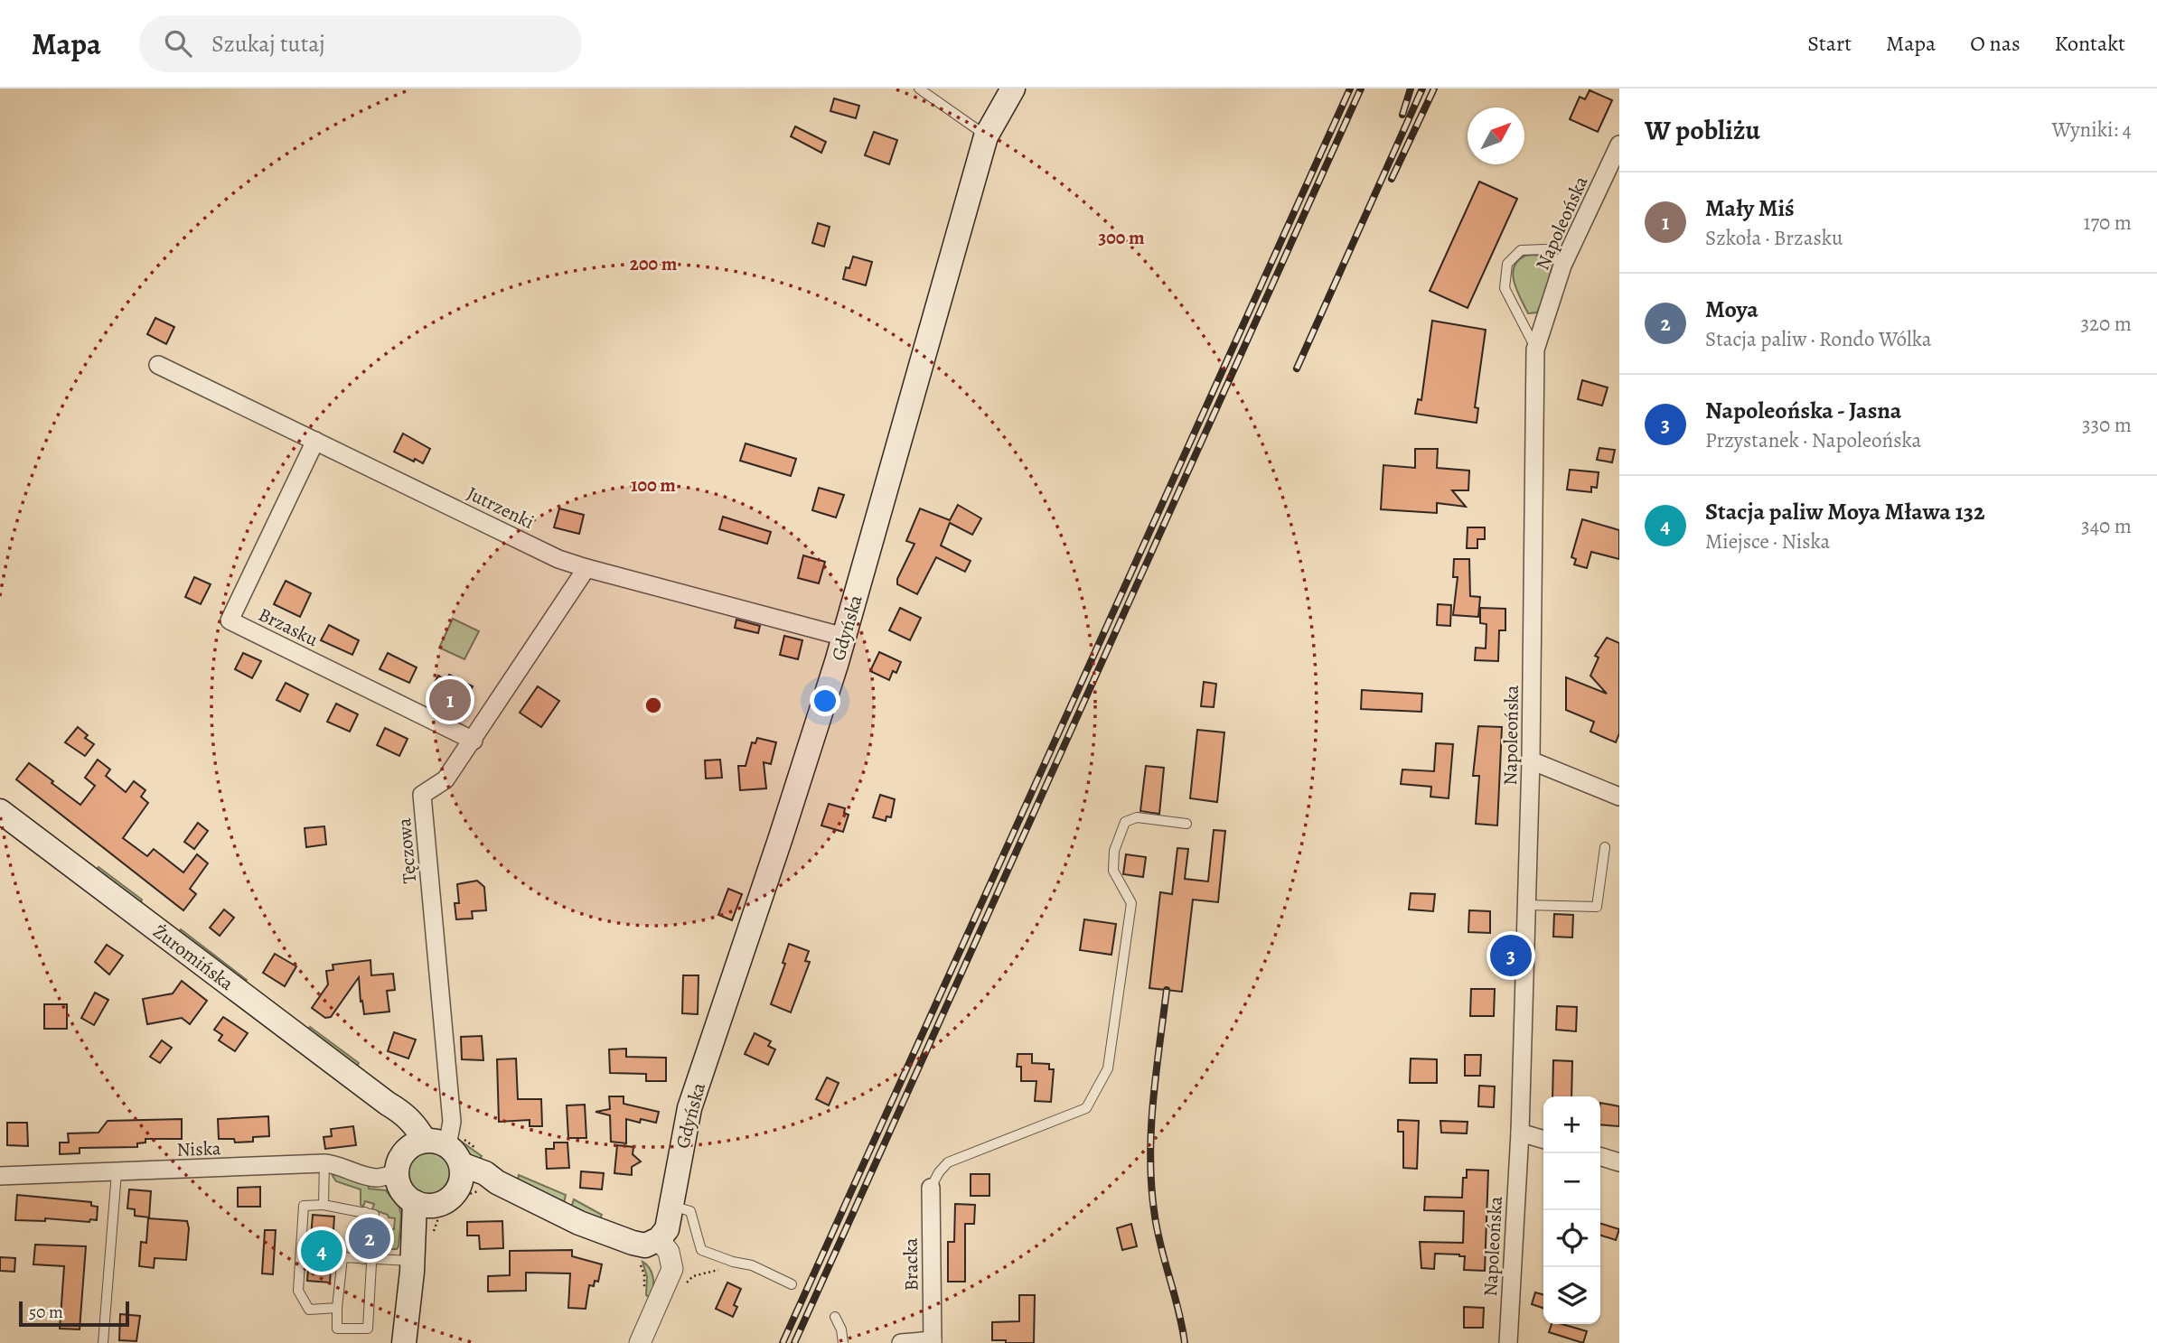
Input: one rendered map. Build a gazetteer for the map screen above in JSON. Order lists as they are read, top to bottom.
{
  "streets": {
    "main road": ["Gdyńska", "Żuromińska"],
    "street": [
      "Napoleońska",
      "Jutrzenki",
      "Brzasku",
      "Tęczowa",
      "Niska",
      "Bracka"
    ]
  },
  "crossings": [
    ["Jutrzenki", "Brzasku"],
    ["Jutrzenki", "Gdyńska"],
    ["Jutrzenki", "Tęczowa"],
    ["Brzasku", "Tęczowa"],
    ["Gdyńska", "Żuromińska"],
    ["Tęczowa", "Żuromińska"]
  ],
  "scale_bar": "50 m",
  "north": "top right",
  "page": {
    "header": "Mapa",
    "search": "Szukaj tutaj",
    "nav": [
      "Start",
      "Mapa",
      "O nas",
      "Kontakt"
    ],
    "heading": ["W pobliżu", "Wyniki: 4"],
    "list": [
      {
        "mark": "1",
        "name": "Mały Miś",
        "note": "Szkoła · Brzasku",
        "value": "170 m"
      },
      {
        "mark": "2",
        "name": "Moya",
        "note": "Stacja paliw · Rondo Wólka",
        "value": "320 m"
      },
      {
        "mark": "3",
        "name": "Napoleońska - Jasna",
        "note": "Przystanek · Napoleońska",
        "value": "330 m"
      },
      {
        "mark": "4",
        "name": "Stacja paliw Moya Mława 132",
        "note": "Miejsce · Niska",
        "value": "340 m"
      }
    ],
    "pins": [
      "1",
      "3",
      "2",
      "4"
    ],
    "map_buttons": ["+", "−"],
    "scale": "50 m"
  },
  "rings": ["300 m", "200 m", "100 m"]
}
